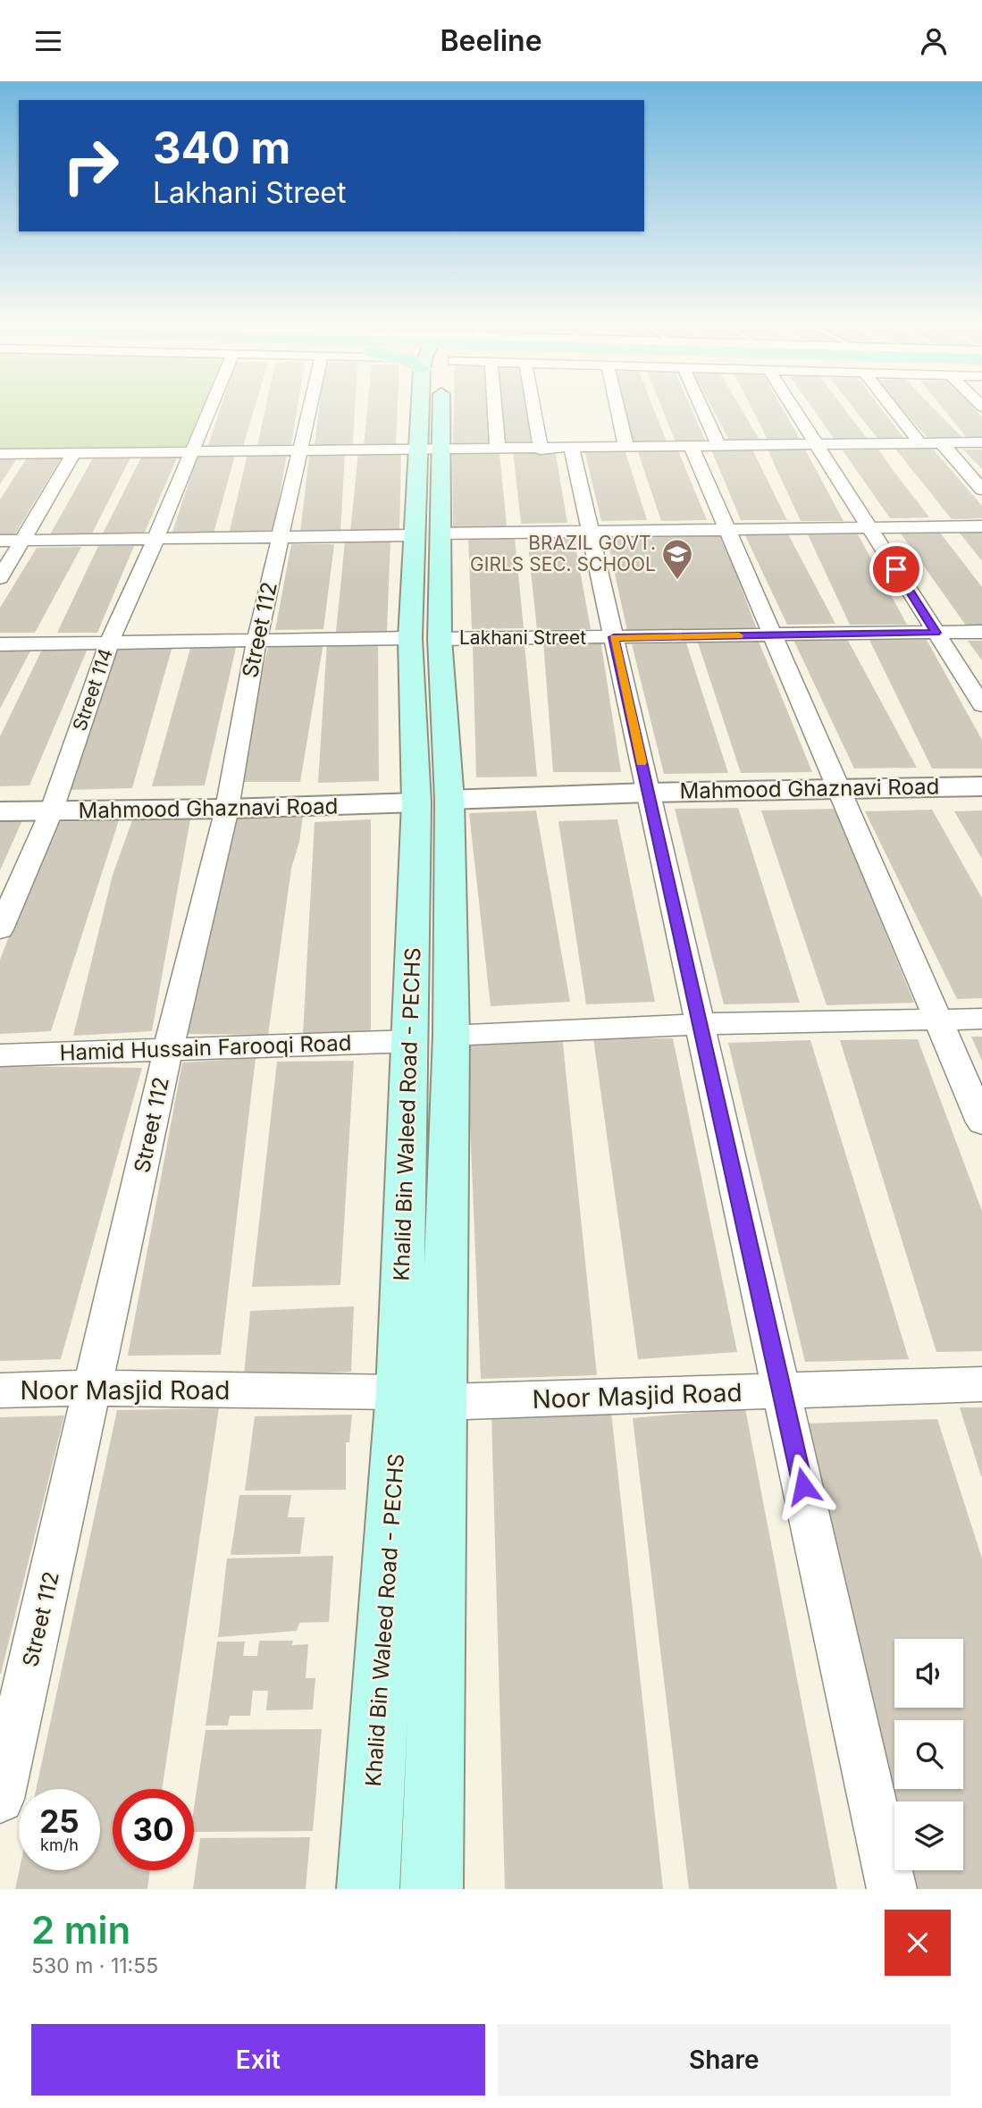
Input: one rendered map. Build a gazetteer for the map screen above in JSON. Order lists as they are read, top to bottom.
{
  "streets": {
    "main road": ["Khalid Bin Waleed Road - PECHS"],
    "street": [
      "Street 112",
      "Lakhani Street",
      "Street 114",
      "Mahmood Ghaznavi Road",
      "Hamid Hussain Farooqi Road",
      "Noor Masjid Road"
    ]
  },
  "crossings": [
    ["Street 112", "Lakhani Street"],
    ["Street 112", "Mahmood Ghaznavi Road"],
    ["Street 112", "Hamid Hussain Farooqi Road"],
    ["Street 112", "Noor Masjid Road"],
    ["Lakhani Street", "Street 114"],
    ["Lakhani Street", "Khalid Bin Waleed Road - PECHS"],
    ["Street 114", "Mahmood Ghaznavi Road"],
    ["Mahmood Ghaznavi Road", "Khalid Bin Waleed Road - PECHS"],
    ["Hamid Hussain Farooqi Road", "Khalid Bin Waleed Road - PECHS"],
    ["Khalid Bin Waleed Road - PECHS", "Noor Masjid Road"]
  ],
  "places": {
    "school or university": ["BRAZIL GOVT. GIRLS SEC. SCHOOL"]
  },
  "page": {
    "header": "Beeline",
    "turn": ["340 m", "Lakhani Street"],
    "speed": "25 km/h",
    "limit": "30",
    "heading": ["2 min", "530 m · 11:55"],
    "buttons": ["Exit", "Share"]
  }
}
